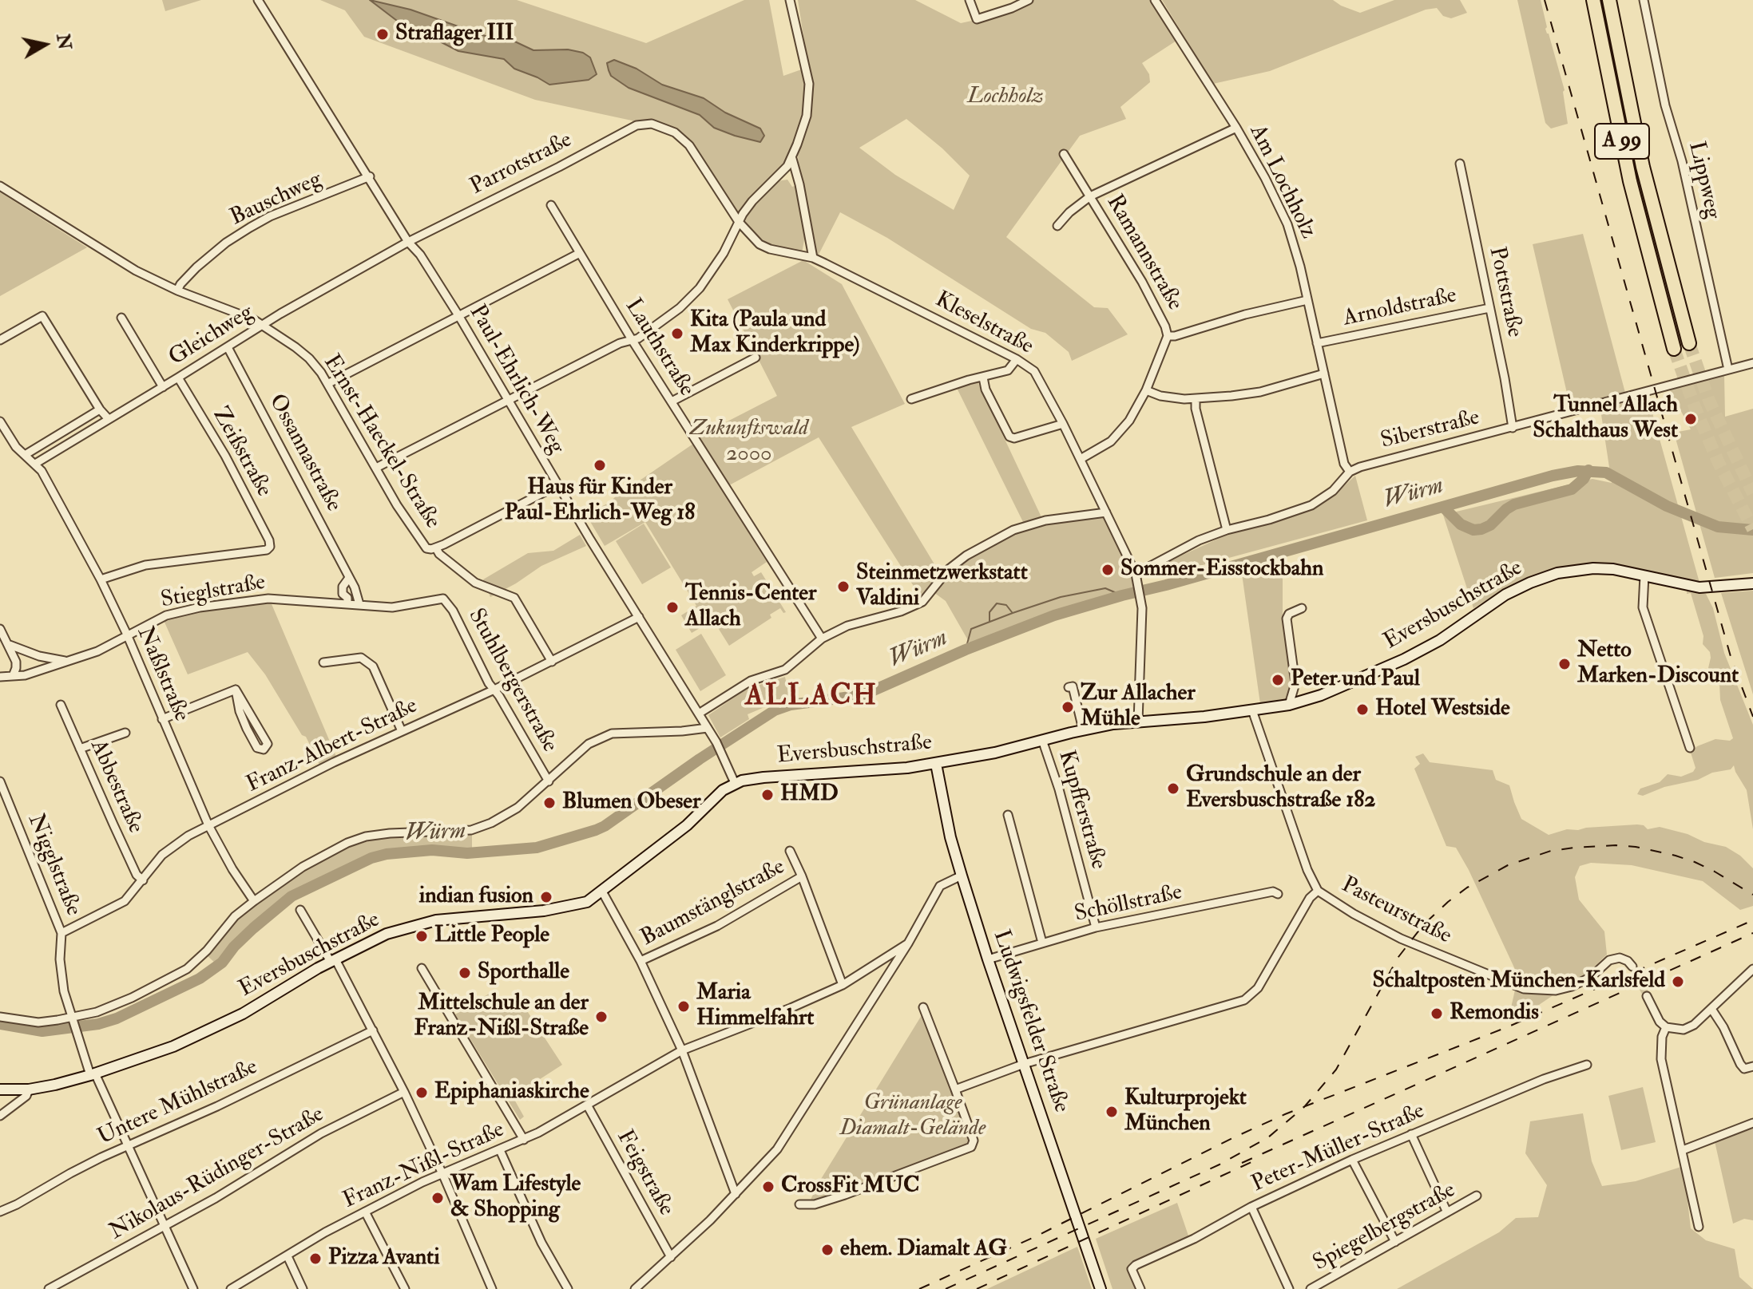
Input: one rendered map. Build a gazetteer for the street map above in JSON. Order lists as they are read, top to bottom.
{
  "streets": {
    "highway": ["A 99"],
    "main road": ["Eversbuschstraße", "Ludwigsfelder Straße"],
    "street": [
      "Parrotstraße",
      "Lippweg",
      "Am Lochholz",
      "Bauschweg",
      "Ramannstraße",
      "Pottstraße",
      "Arnoldstraße",
      "Kleselstraße",
      "Gleichweg",
      "Lauthstraße",
      "Paul-Ehrlich-Weg",
      "Siberstraße",
      "Ernst-Haeckel-Straße",
      "Zeißstraße",
      "Ossannastraße",
      "Stieglstraße",
      "Naßlstraße",
      "Stuhlbergerstraße",
      "Franz-Albert-Straße",
      "Abbestraße",
      "Kupfferstraße",
      "Nigglstraße",
      "Baumstänglstraße",
      "Schöllstraße",
      "Pasteurstraße",
      "Untere Mühlstraße",
      "Peter-Müller-Straße",
      "Franz-Nißl-Straße",
      "Feigstraße",
      "Nikolaus-Rüdinger-Straße",
      "Spiegelbergstraße"
    ]
  },
  "crossings": [
    ["Parrotstraße", "Kleselstraße"],
    ["Parrotstraße", "Gleichweg"],
    ["Parrotstraße", "Paul-Ehrlich-Weg"],
    ["Lippweg", "Siberstraße"],
    ["Am Lochholz", "Arnoldstraße"],
    ["Am Lochholz", "Siberstraße"],
    ["Bauschweg", "Paul-Ehrlich-Weg"],
    ["Bauschweg", "Ernst-Haeckel-Straße"],
    ["Ramannstraße", "Kleselstraße"],
    ["Pottstraße", "Arnoldstraße"],
    ["Pottstraße", "Siberstraße"],
    ["Kleselstraße", "Siberstraße"],
    ["Kleselstraße", "Eversbuschstraße"],
    ["Gleichweg", "Paul-Ehrlich-Weg"],
    ["Gleichweg", "Ernst-Haeckel-Straße"],
    ["Gleichweg", "Zeißstraße"],
    ["Gleichweg", "Ossannastraße"],
    ["Gleichweg", "Naßlstraße"],
    ["Paul-Ehrlich-Weg", "Eversbuschstraße"],
    ["Paul-Ehrlich-Weg", "Franz-Albert-Straße"],
    ["Ernst-Haeckel-Straße", "Franz-Albert-Straße"],
    ["Zeißstraße", "Naßlstraße"],
    ["Ossannastraße", "Stieglstraße"],
    ["Stieglstraße", "Naßlstraße"],
    ["Stieglstraße", "Stuhlbergerstraße"],
    ["Eversbuschstraße", "Kupfferstraße"],
    ["Eversbuschstraße", "Nigglstraße"],
    ["Eversbuschstraße", "Pasteurstraße"],
    ["Eversbuschstraße", "Ludwigsfelder Straße"],
    ["Naßlstraße", "Franz-Albert-Straße"],
    ["Stuhlbergerstraße", "Franz-Albert-Straße"],
    ["Franz-Albert-Straße", "Abbestraße"],
    ["Franz-Albert-Straße", "Nigglstraße"],
    ["Kupfferstraße", "Schöllstraße"],
    ["Nigglstraße", "Untere Mühlstraße"],
    ["Nigglstraße", "Nikolaus-Rüdinger-Straße"],
    ["Schöllstraße", "Ludwigsfelder Straße"],
    ["Franz-Nißl-Straße", "Feigstraße"]
  ],
  "districts": ["ALLACH"],
  "water": ["Würm"],
  "parks": ["Lochholz", "Zukunftswald 2000", "Grünanlage Diamalt-Gelände"],
  "places": [
    "Straflager III",
    "Kita (Paula und Max Kinderkrippe)",
    "Tunnel Allach Schalthaus West",
    "Haus für Kinder Paul-Ehrlich-Weg 18",
    "Sommer-Eisstockbahn",
    "Steinmetzwerkstatt Valdini",
    "Tennis-Center Allach",
    "Netto Marken-Discount",
    "Peter und Paul",
    "Zur Allacher Mühle",
    "Hotel Westside",
    "Grundschule an der Eversbuschstraße 182",
    "HMD",
    "Blumen Obeser",
    "indian fusion",
    "Little People",
    "Sporthalle",
    "Schaltposten München-Karlsfeld",
    "Maria Himmelfahrt",
    "Remondis",
    "Mittelschule an der Franz-Nißl-Straße",
    "Epiphaniaskirche",
    "Kulturprojekt München",
    "CrossFit MUC",
    "Wam Lifestyle & Shopping",
    "ehem. Diamalt AG",
    "Pizza Avanti"
  ],
  "north": "right"
}
